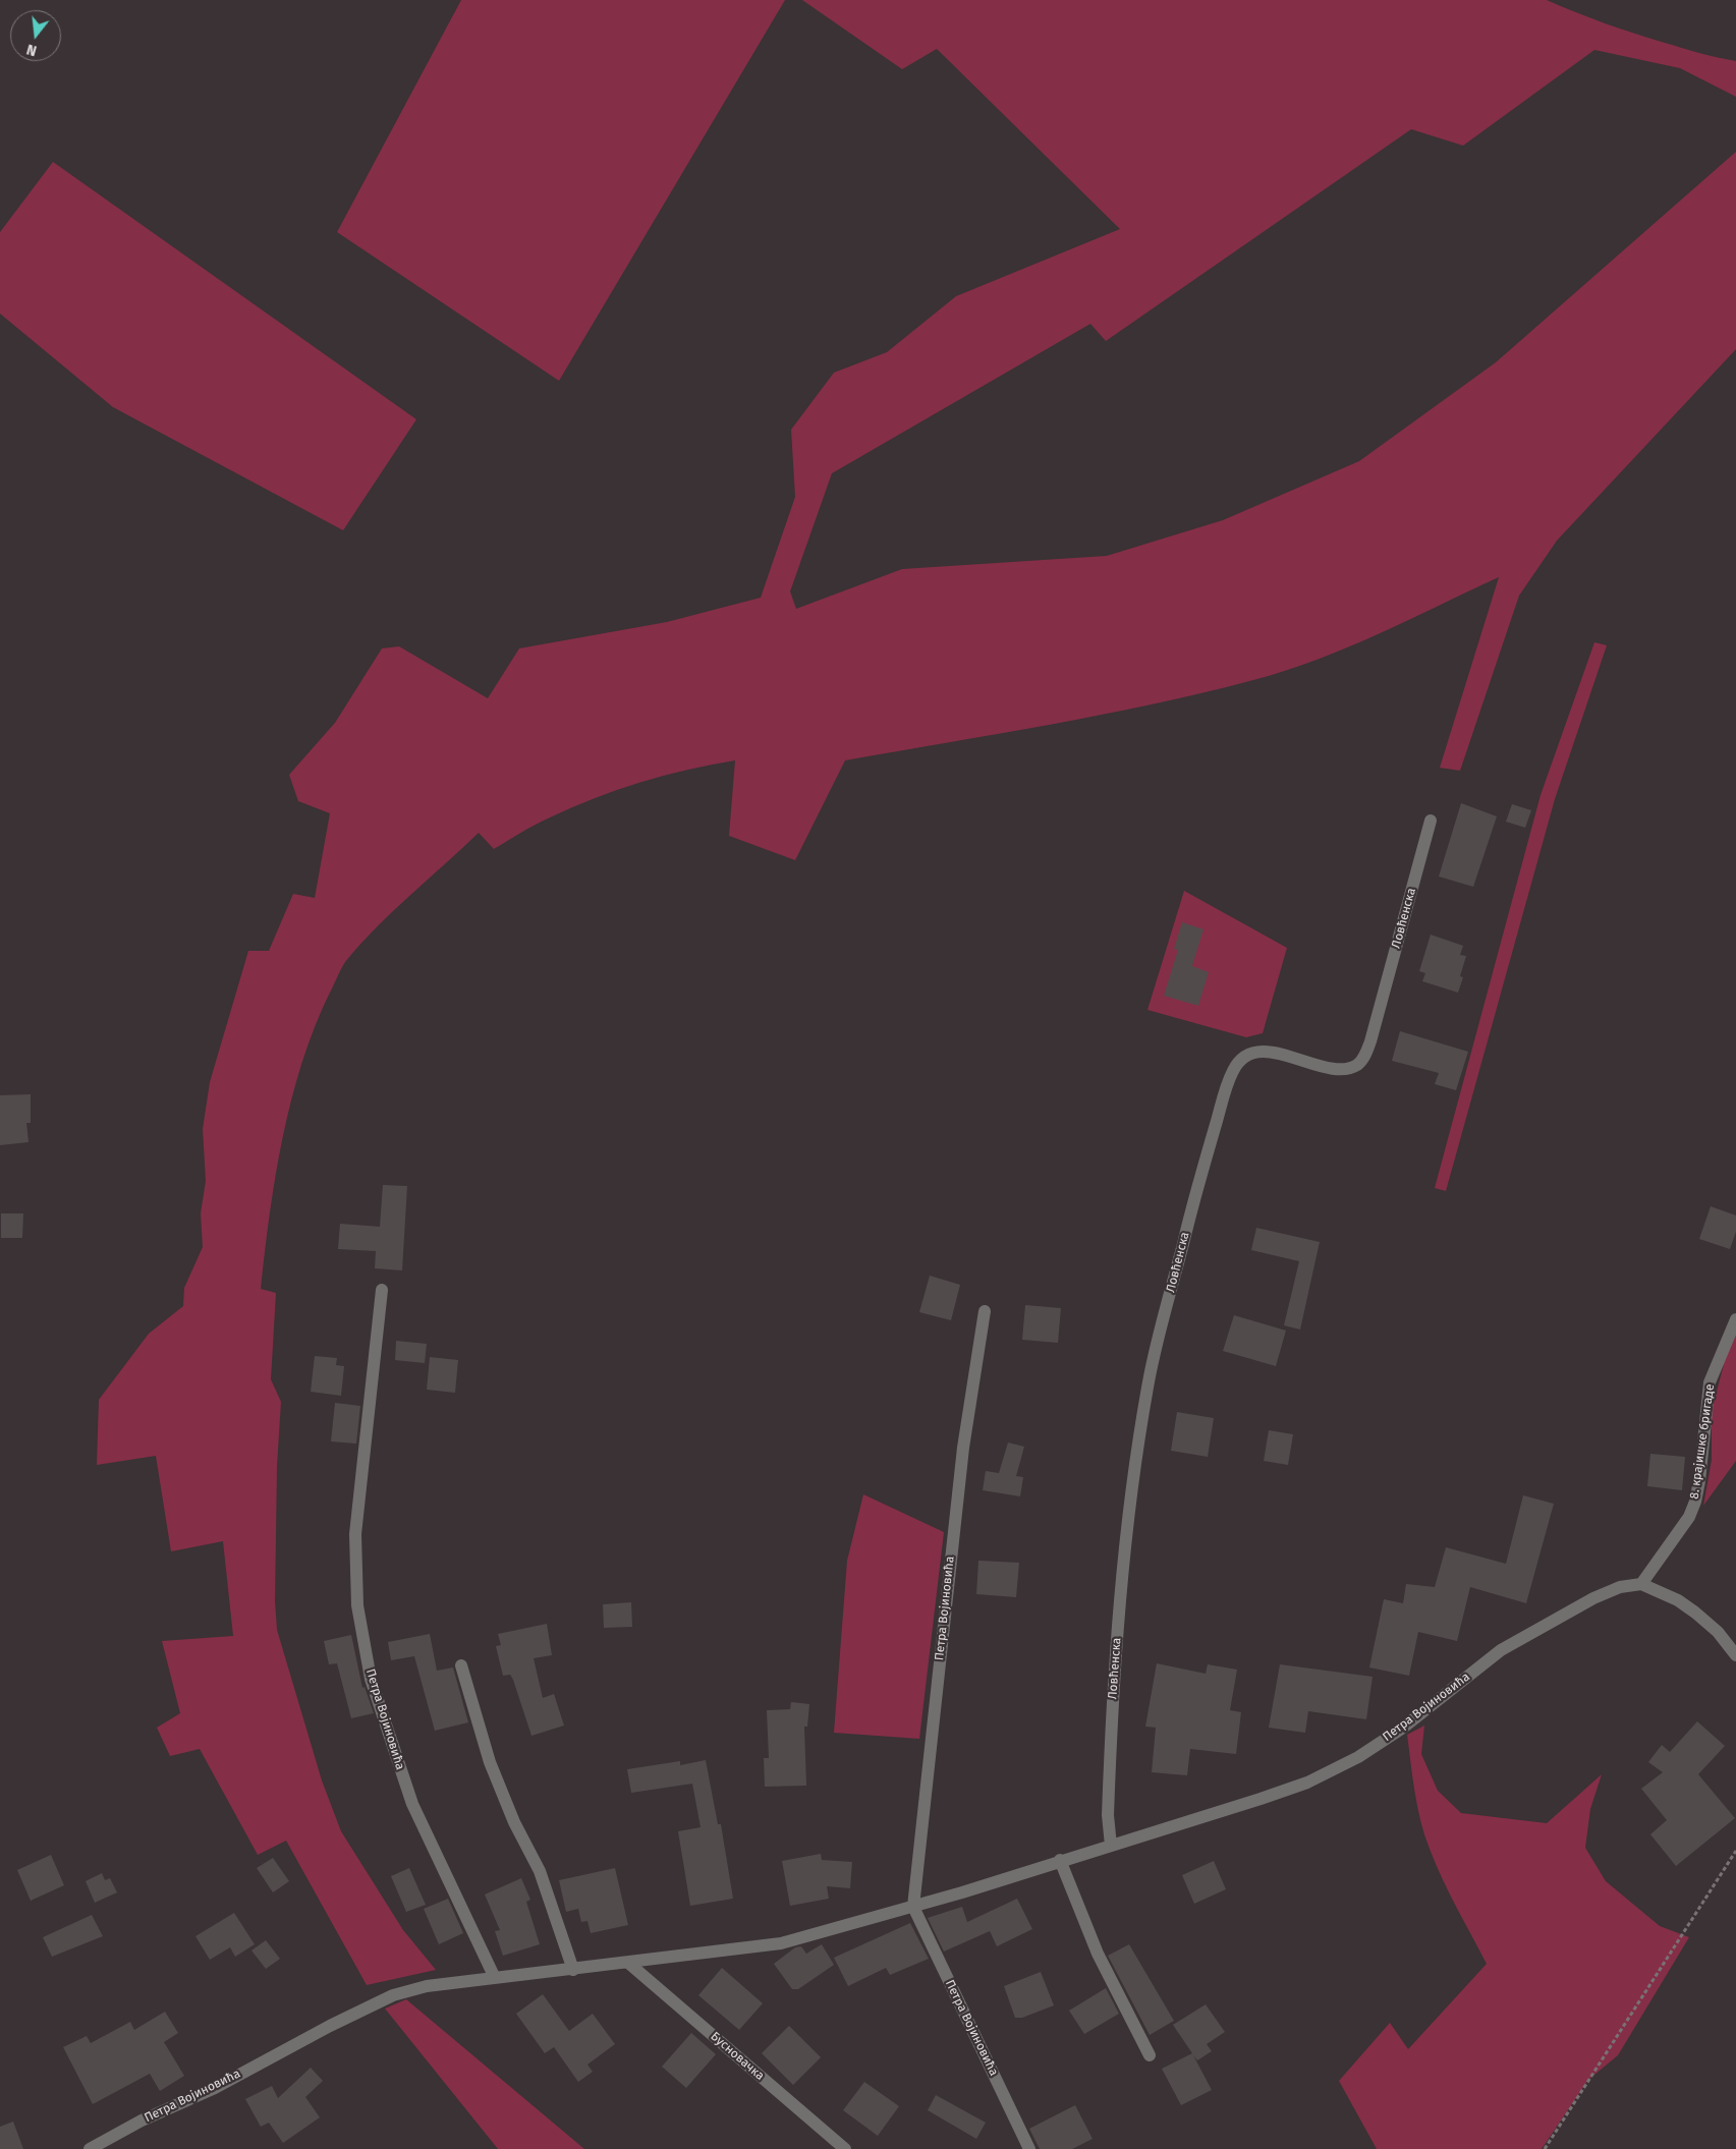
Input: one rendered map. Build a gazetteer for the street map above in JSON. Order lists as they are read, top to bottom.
{
  "streets": {
    "street": [
      "Ловћенска",
      "8. крајишке бригаде",
      "Петра Војиновића",
      "Бусновачка"
    ]
  },
  "crossings": [
    ["Ловћенска", "Петра Војиновића"],
    ["8. крајишке бригаде", "Петра Војиновића"],
    ["Петра Војиновића", "Бусновачка"]
  ],
  "north": "bottom"
}
